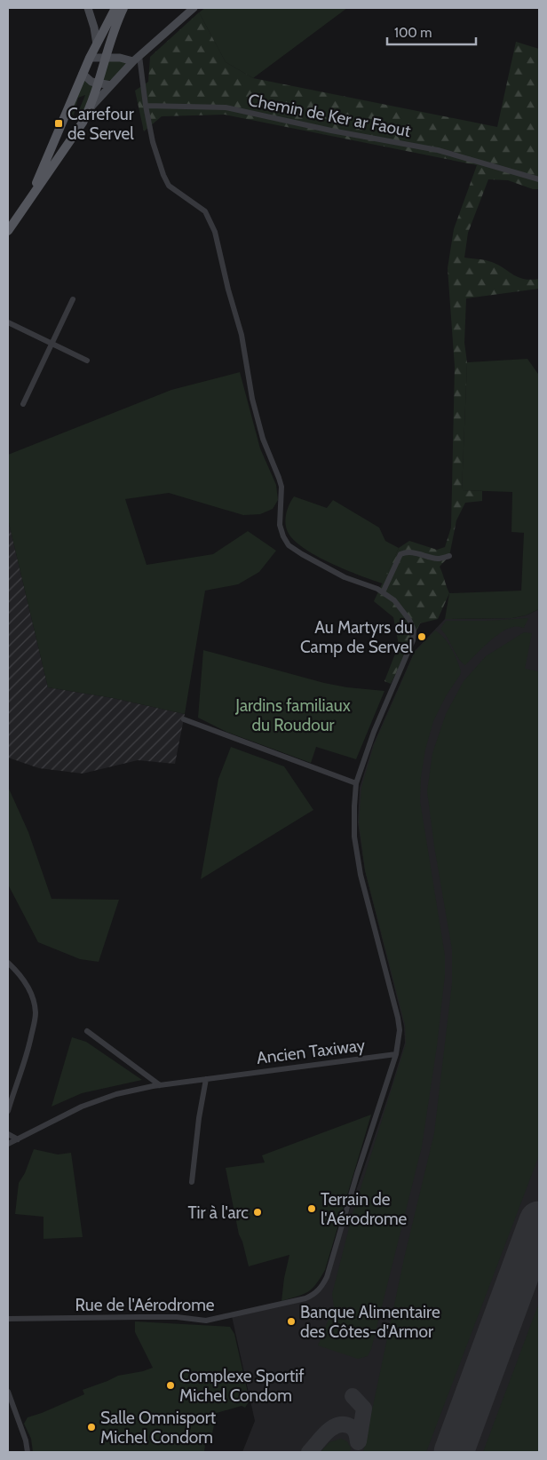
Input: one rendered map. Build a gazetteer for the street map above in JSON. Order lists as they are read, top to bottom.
{
  "streets": {
    "street": ["Chemin de Ker ar Faout", "Ancien Taxiway", "Rue de l'Aérodrome"]
  },
  "crossings": [
    ["Ancien Taxiway", "Rue de l'Aérodrome"]
  ],
  "parks": ["Jardins familiaux du Roudour"],
  "places": {
    "transit": ["Carrefour de Servel"],
    "other": [
      "Au Martyrs du Camp de Servel",
      "Terrain de l'Aérodrome",
      "Tir à l'arc",
      "Banque Alimentaire des Côtes-d'Armor",
      "Complexe Sportif Michel Condom",
      "Salle Omnisport Michel Condom"
    ]
  },
  "scale_bar": "100 m"
}
